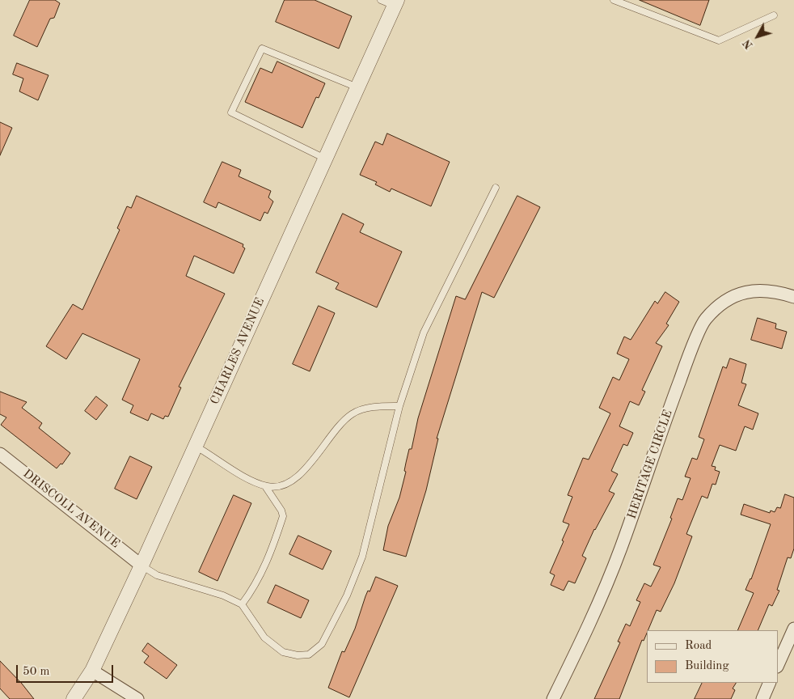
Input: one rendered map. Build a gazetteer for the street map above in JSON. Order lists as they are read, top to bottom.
{
  "streets": {
    "street": ["CHARLES AVENUE", "HERITAGE CIRCLE", "DRISCOLL AVENUE"]
  },
  "crossings": [
    ["CHARLES AVENUE", "DRISCOLL AVENUE"]
  ],
  "legend": ["Road", "Building"],
  "scale_bar": "50 m",
  "north": "bottom left"
}
